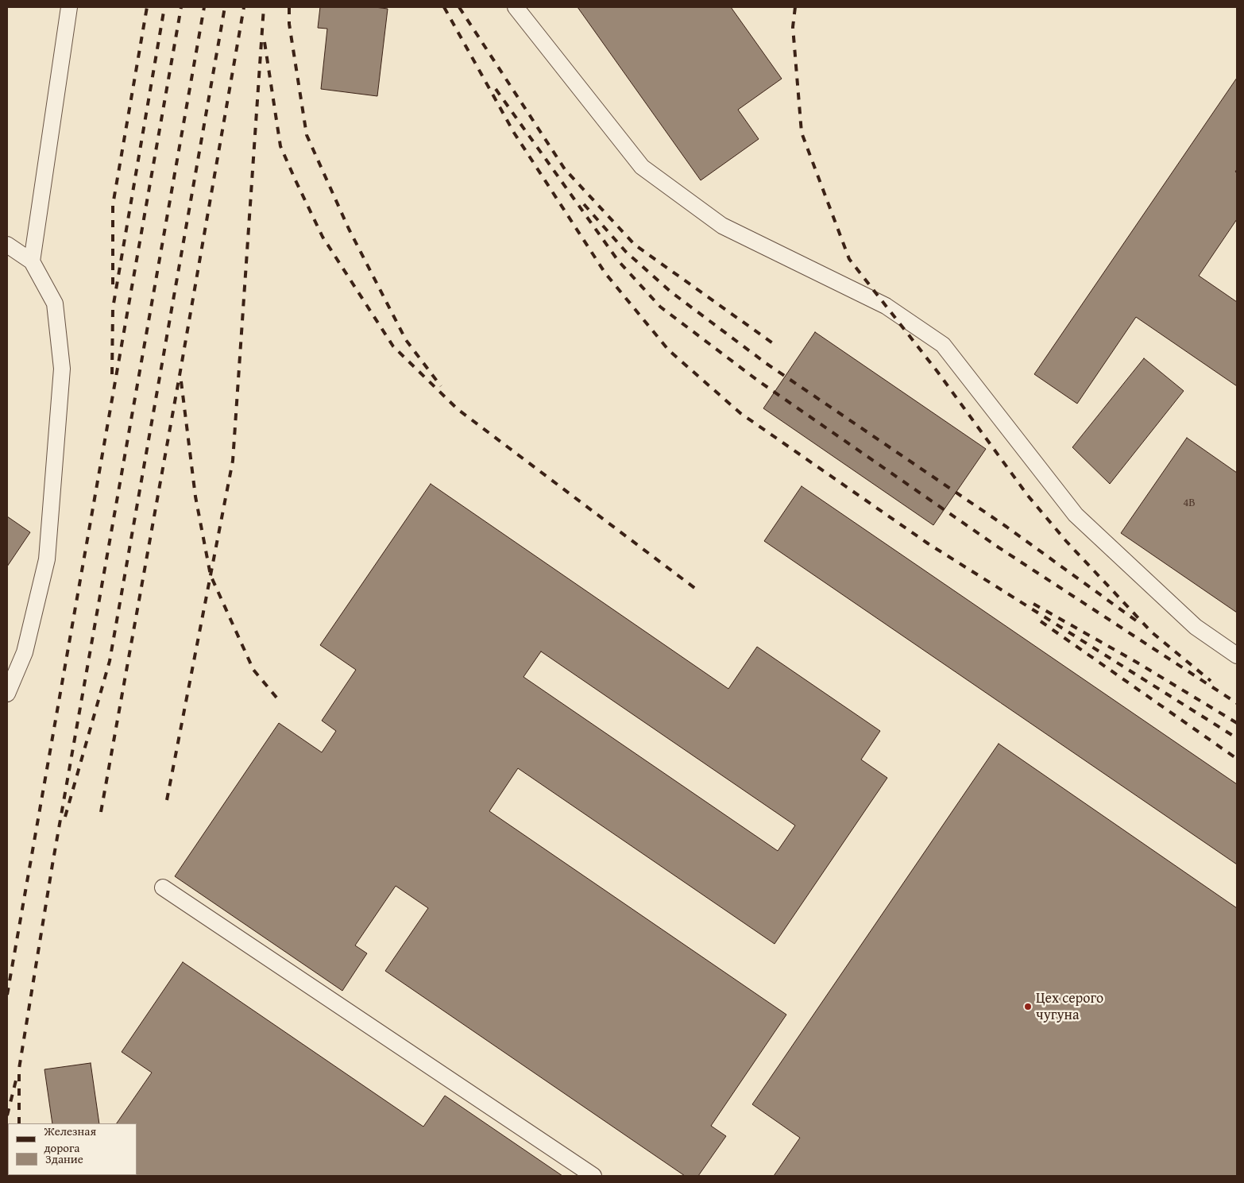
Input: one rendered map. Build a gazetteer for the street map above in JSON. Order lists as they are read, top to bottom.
{
  "places": ["Цех серого чугуна"],
  "house_numbers": ["4В"],
  "legend": ["Железная дорога", "Здание"]
}
